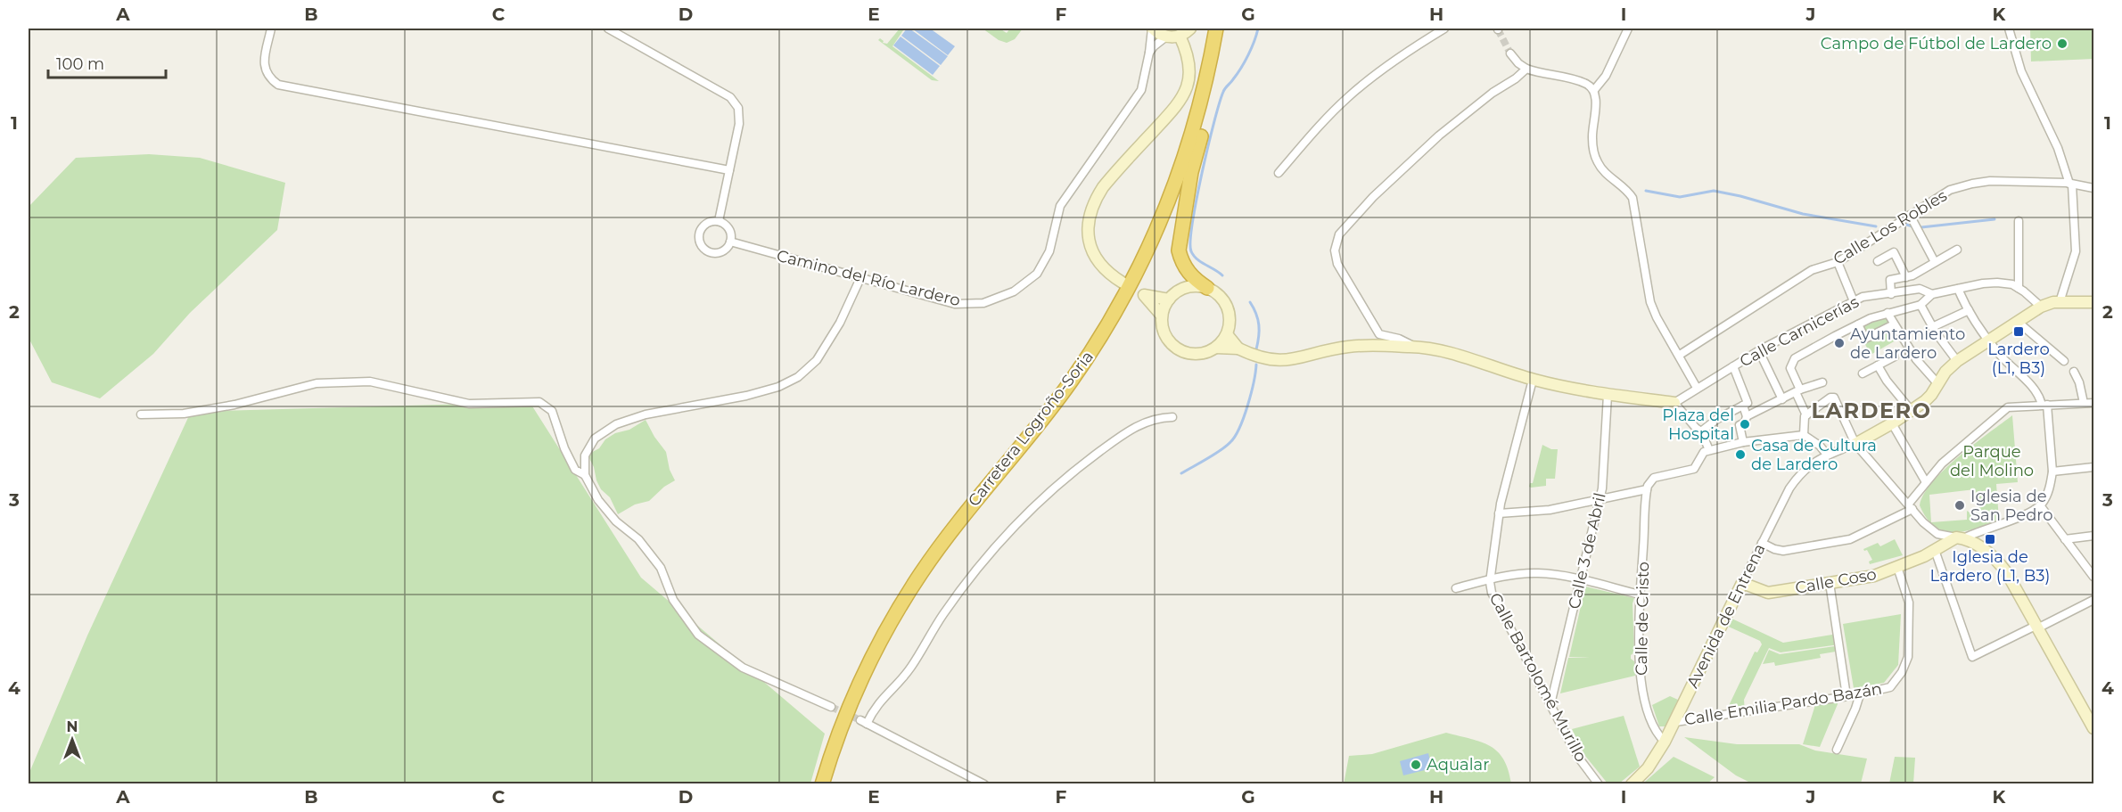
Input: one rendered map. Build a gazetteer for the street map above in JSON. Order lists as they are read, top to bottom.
{
  "streets": {
    "highway": ["Carretera Logroño-Soria"],
    "street": [
      "Calle Los Robles",
      "Camino del Río Lardero",
      "Calle Carnicerías",
      "Calle 3 de Abril",
      "Calle Coso",
      "Avenida de Entrena",
      "Calle de Cristo",
      "Calle Bartolomé Murillo",
      "Calle Emilia Pardo Bazán"
    ]
  },
  "crossings": [
    ["Calle 3 de Abril", "Calle Bartolomé Murillo"],
    ["Calle Coso", "Avenida de Entrena"],
    ["Calle Coso", "Calle Emilia Pardo Bazán"],
    ["Avenida de Entrena", "Calle de Cristo"],
    ["Avenida de Entrena", "Calle Emilia Pardo Bazán"]
  ],
  "districts": ["LARDERO"],
  "parks": ["Parque del Molino"],
  "places": {
    "other": [
      "Campo de Fútbol de Lardero",
      "Ayuntamiento de Lardero",
      "Plaza del Hospital",
      "Casa de Cultura de Lardero",
      "Iglesia de San Pedro",
      "Aqualar"
    ],
    "transit": ["Lardero (L1, B3)", "Iglesia de Lardero (L1, B3)"]
  },
  "scale_bar": "100 m",
  "north": "top",
  "grid": {
    "columns": [
      "A",
      "B",
      "C",
      "D",
      "E",
      "F",
      "G",
      "H",
      "I",
      "J",
      "K"
    ],
    "rows": [
      "1",
      "2",
      "3",
      "4"
    ]
  }
}
